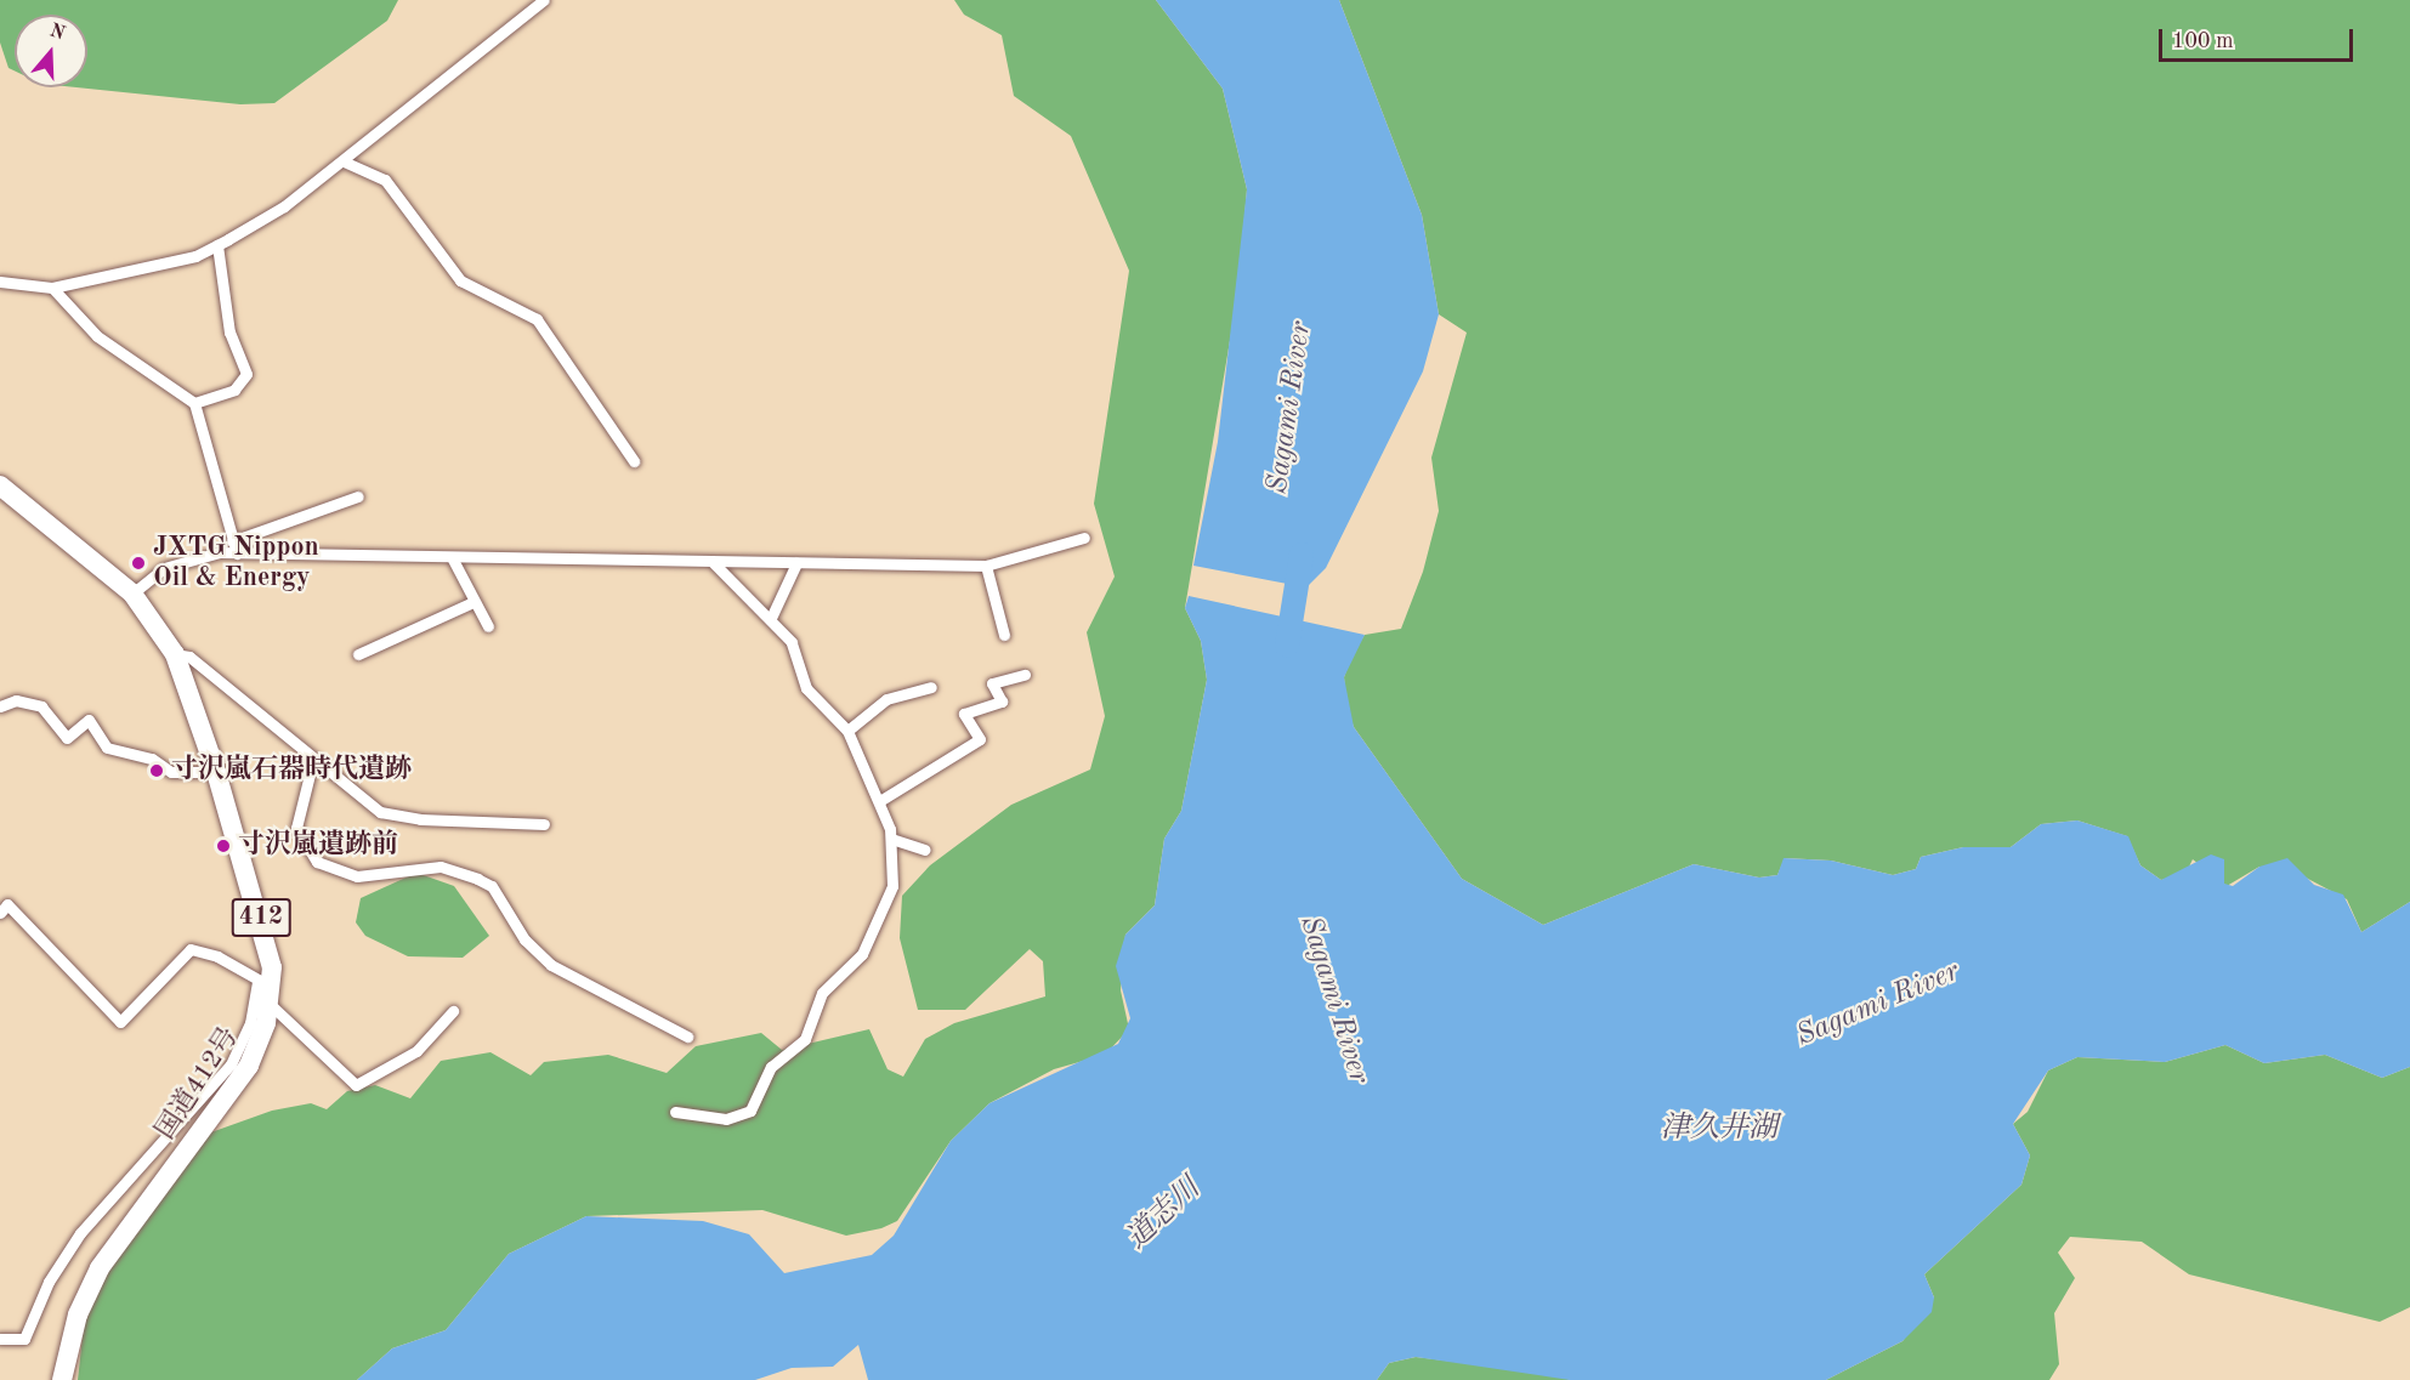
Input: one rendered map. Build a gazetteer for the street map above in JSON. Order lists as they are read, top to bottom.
{
  "streets": {
    "highway": ["412", "国道412号"]
  },
  "water": ["Sagami River", "津久井湖", "道志川"],
  "places": ["JXTG Nippon Oil & Energy", "寸沢嵐石器時代遺跡", "寸沢嵐遺跡前"],
  "scale_bar": "100 m",
  "north": "top"
}
